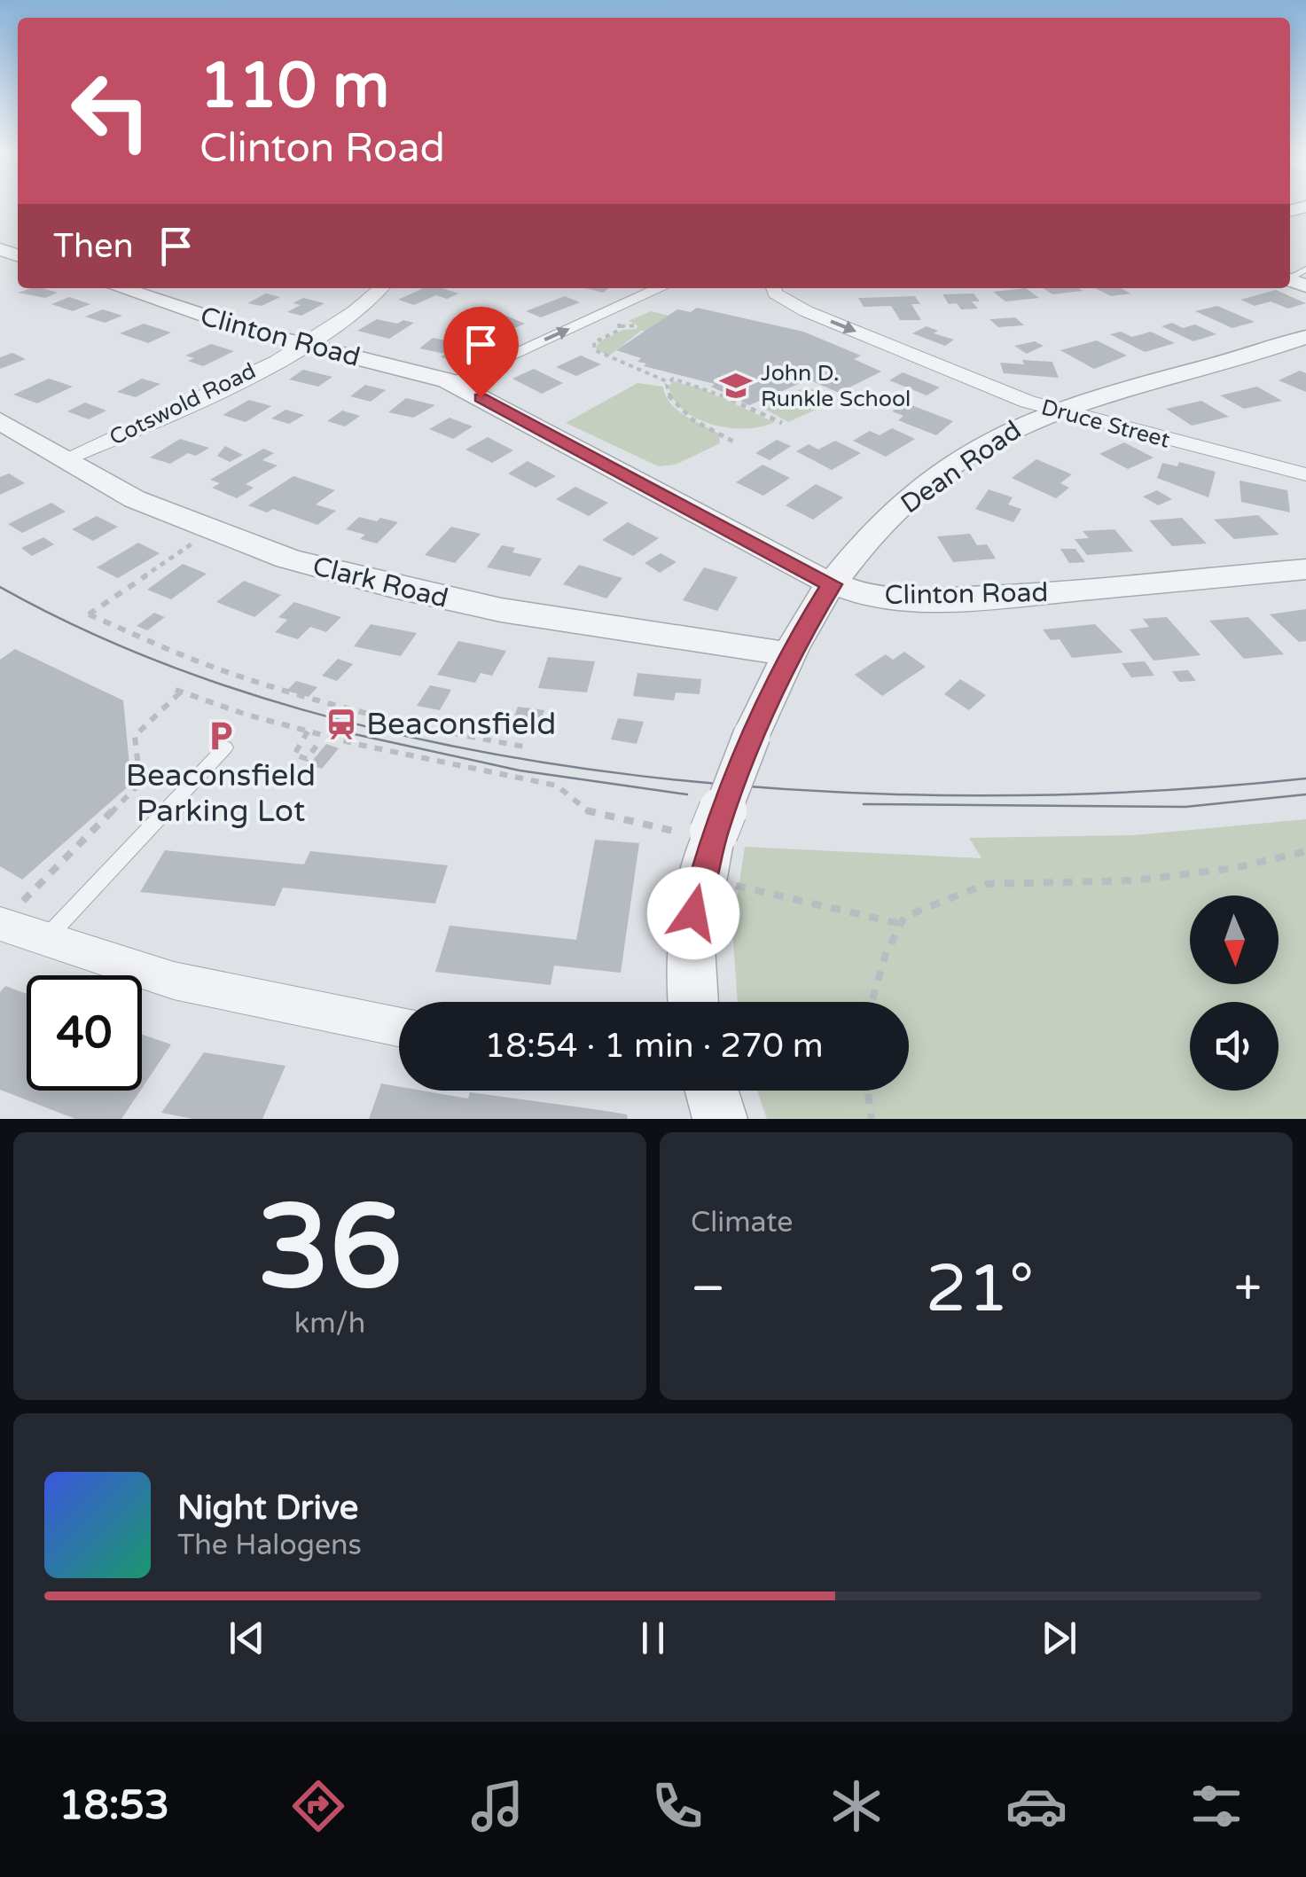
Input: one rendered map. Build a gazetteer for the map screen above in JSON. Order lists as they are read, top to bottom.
{
  "streets": {
    "street": [
      "Clinton Road",
      "Cotswold Road",
      "Druce Street",
      "Dean Road",
      "Clark Road"
    ]
  },
  "crossings": [
    ["Clinton Road", "Cotswold Road"],
    ["Clinton Road", "Dean Road"],
    ["Cotswold Road", "Clark Road"],
    ["Druce Street", "Dean Road"],
    ["Dean Road", "Clark Road"]
  ],
  "one_way": ["Druce Street"],
  "places": {
    "school or university": ["John D. Runkle School"],
    "station": ["Beaconsfield"],
    "parking": ["Beaconsfield Parking Lot"]
  },
  "north": "bottom",
  "page": {
    "turn": ["110 m", "Clinton Road"],
    "then": "Then",
    "limit": "40",
    "trip": "18:54 · 1 min · 270 m",
    "tile": [
      ["36", "km/h"],
      "Climate"
    ],
    "heat": ["−", "21°", "+"],
    "song": ["Night Drive", "The Halogens"],
    "tabs": "18:53"
  }
}
